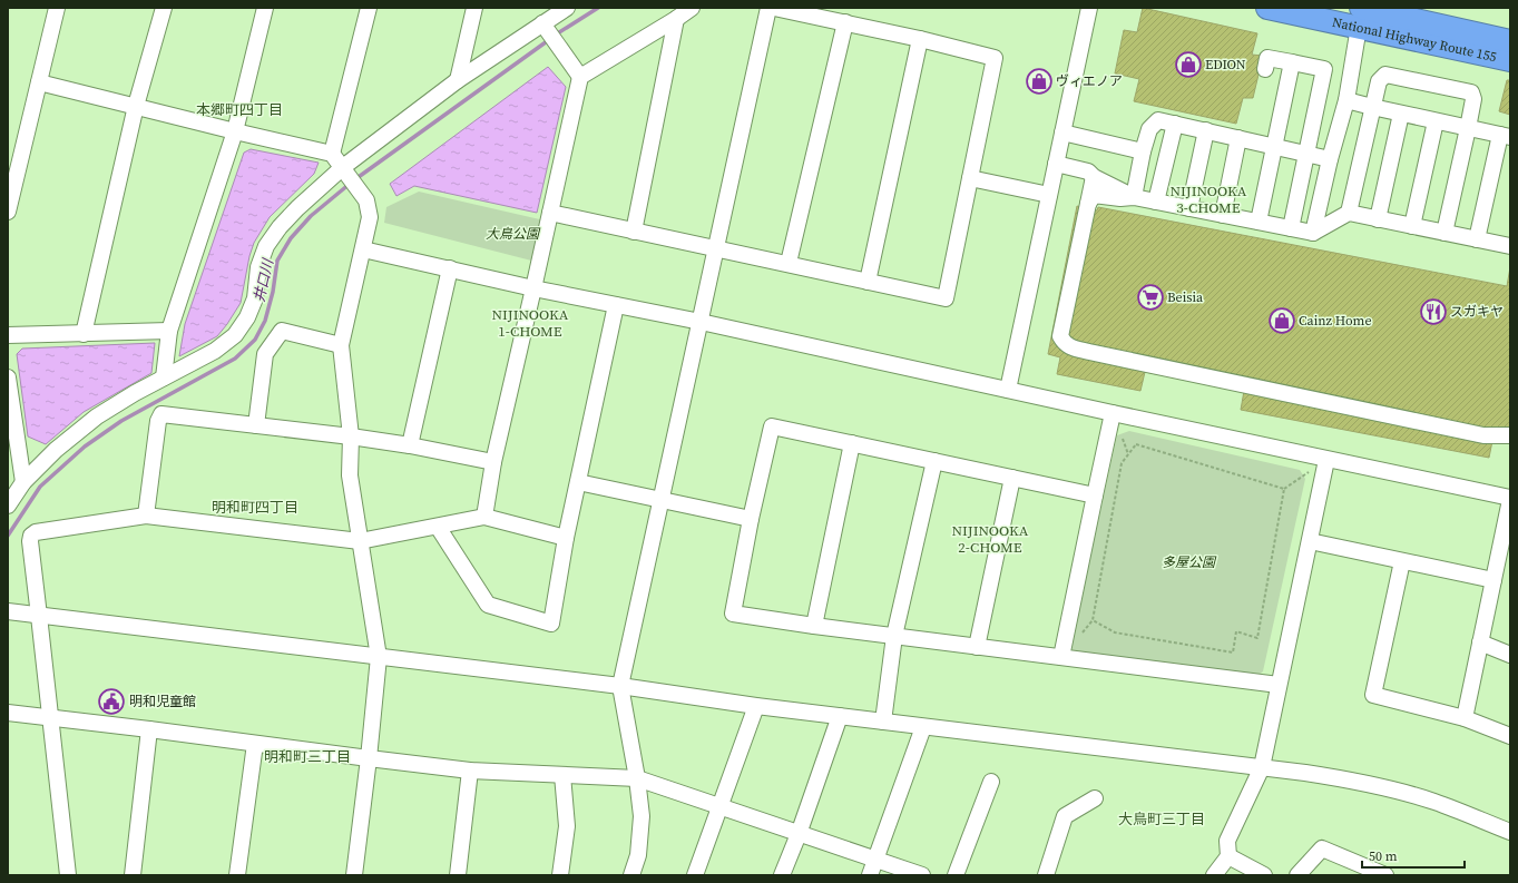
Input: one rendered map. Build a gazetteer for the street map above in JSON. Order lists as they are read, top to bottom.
{
  "streets": {
    "highway": ["National Highway Route 155"]
  },
  "districts": [
    "本郷町四丁目",
    "NIJINOOKA 3-CHOME",
    "NIJINOOKA 1-CHOME",
    "明和町四丁目",
    "NIJINOOKA 2-CHOME",
    "明和町三丁目",
    "大鳥町三丁目"
  ],
  "water": ["井口川"],
  "parks": ["大鳥公園", "多屋公園"],
  "places": {
    "shop": ["EDION", "ヴィエノア", "Cainz Home"],
    "supermarket": ["Beisia"],
    "restaurant": ["スガキヤ"],
    "public building": ["明和児童館"]
  },
  "scale_bar": "50 m"
}
